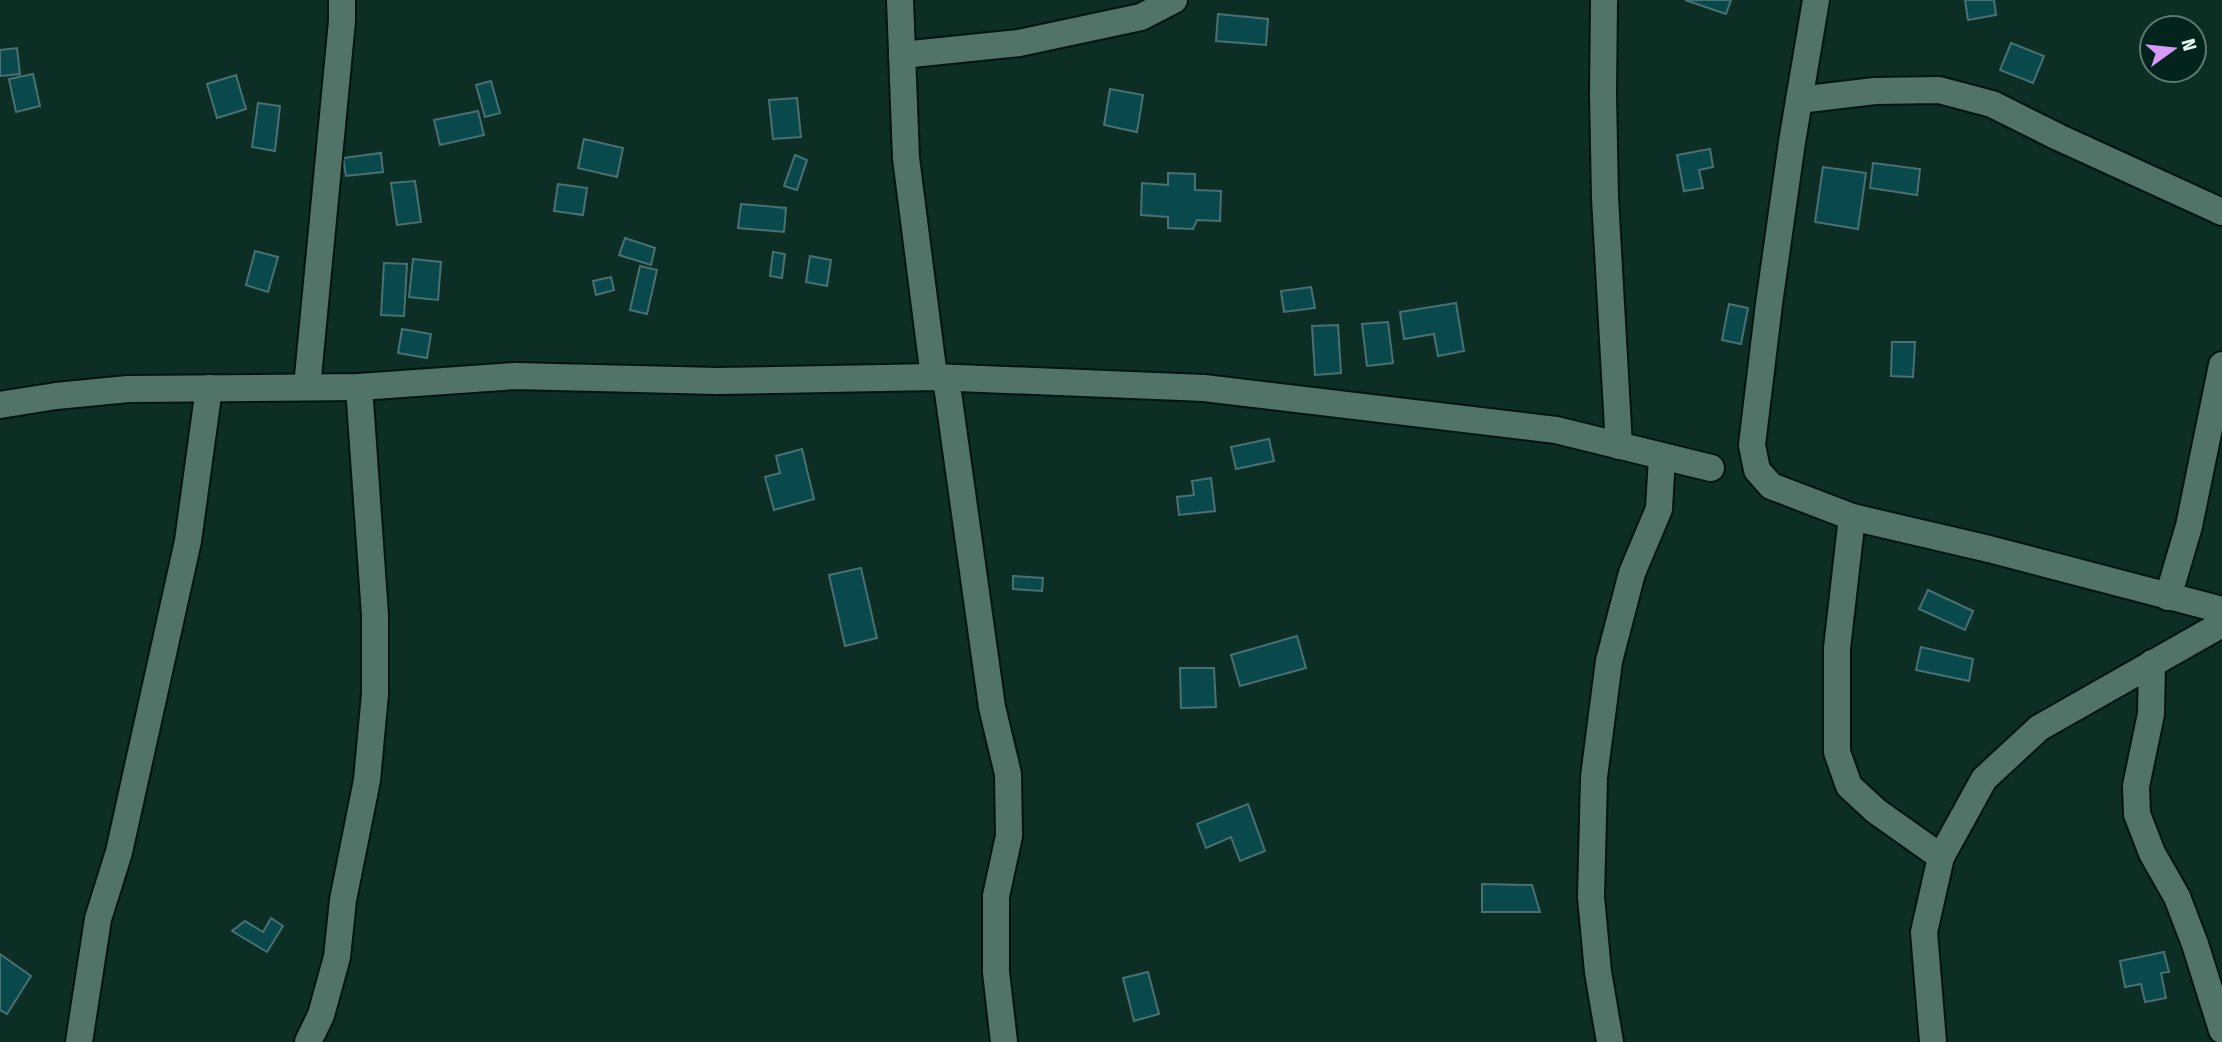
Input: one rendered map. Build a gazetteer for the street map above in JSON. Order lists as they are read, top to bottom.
{
  "north": "right"
}
